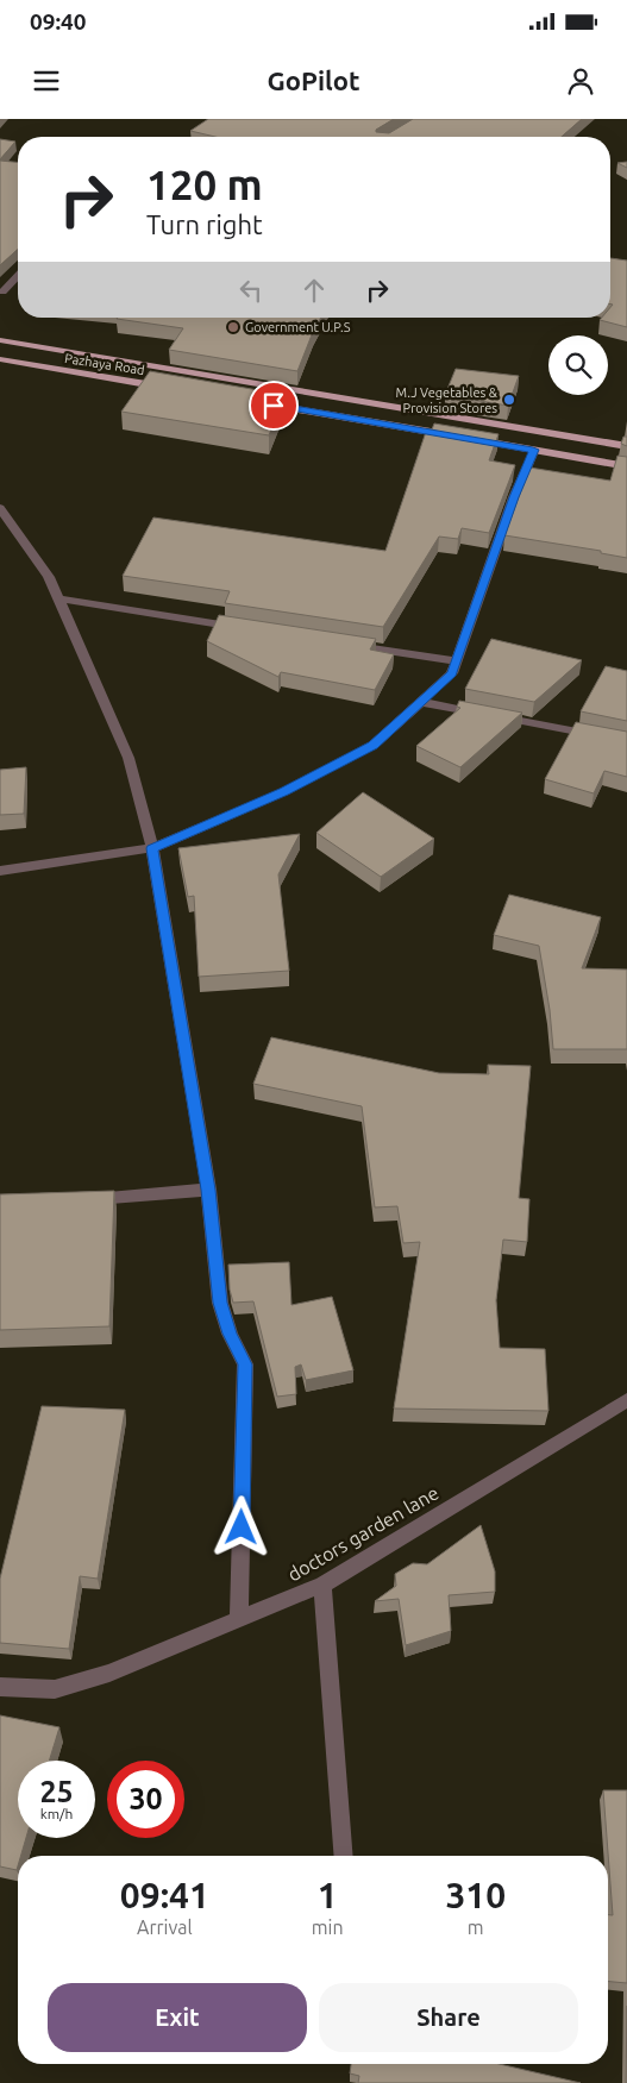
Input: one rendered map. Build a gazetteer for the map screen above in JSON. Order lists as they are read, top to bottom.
{
  "streets": {
    "main road": ["Pazhaya Road"],
    "street": ["doctors garden lane"]
  },
  "places": ["Government U.P.S", "M.J Vegetables & Provision Stores"],
  "page": {
    "status": "09:40",
    "header": "GoPilot",
    "turn": ["120 m", "Turn right"],
    "speed": "25 km/h",
    "limit": "30",
    "eta": [
      "09:41",
      "Arrival",
      "1",
      "min",
      "310",
      "m"
    ],
    "buttons": ["Exit", "Share"]
  }
}
